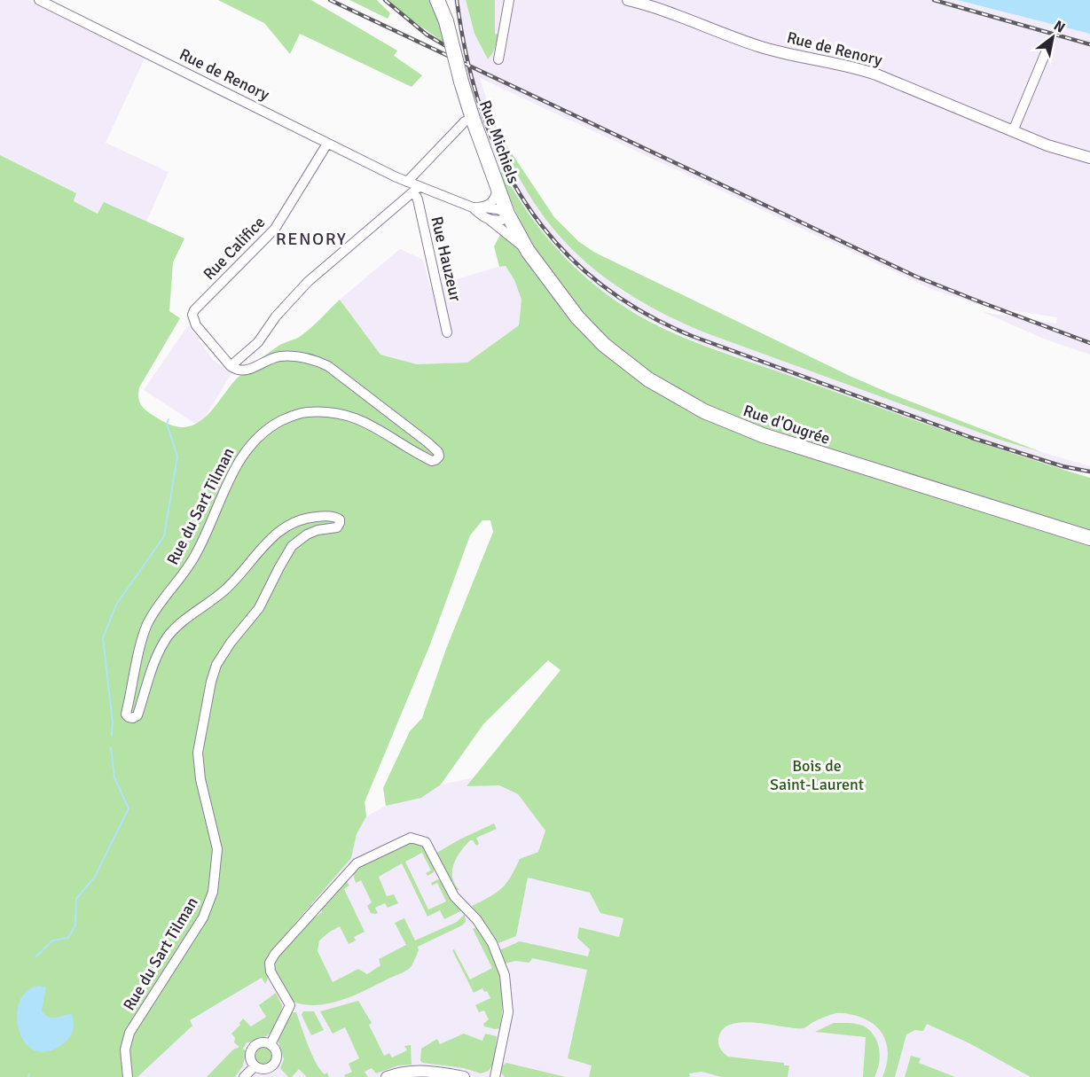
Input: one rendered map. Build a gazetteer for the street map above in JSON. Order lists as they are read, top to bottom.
{
  "streets": {
    "main road": ["Rue Michiels", "Rue d'Ougrée"],
    "street": [
      "Rue de Renory",
      "Rue Califice",
      "Rue Hauzeur",
      "Rue du Sart Tilman"
    ]
  },
  "crossings": [
    ["Rue de Renory", "Rue Califice"],
    ["Rue de Renory", "Rue d'Ougrée"],
    ["Rue Michiels", "Rue d'Ougrée"],
    ["Rue Califice", "Rue du Sart Tilman"],
    ["Rue Hauzeur", "Rue d'Ougrée"]
  ],
  "districts": ["RENORY"],
  "parks": ["Bois de Saint-Laurent"],
  "north": "top right"
}
